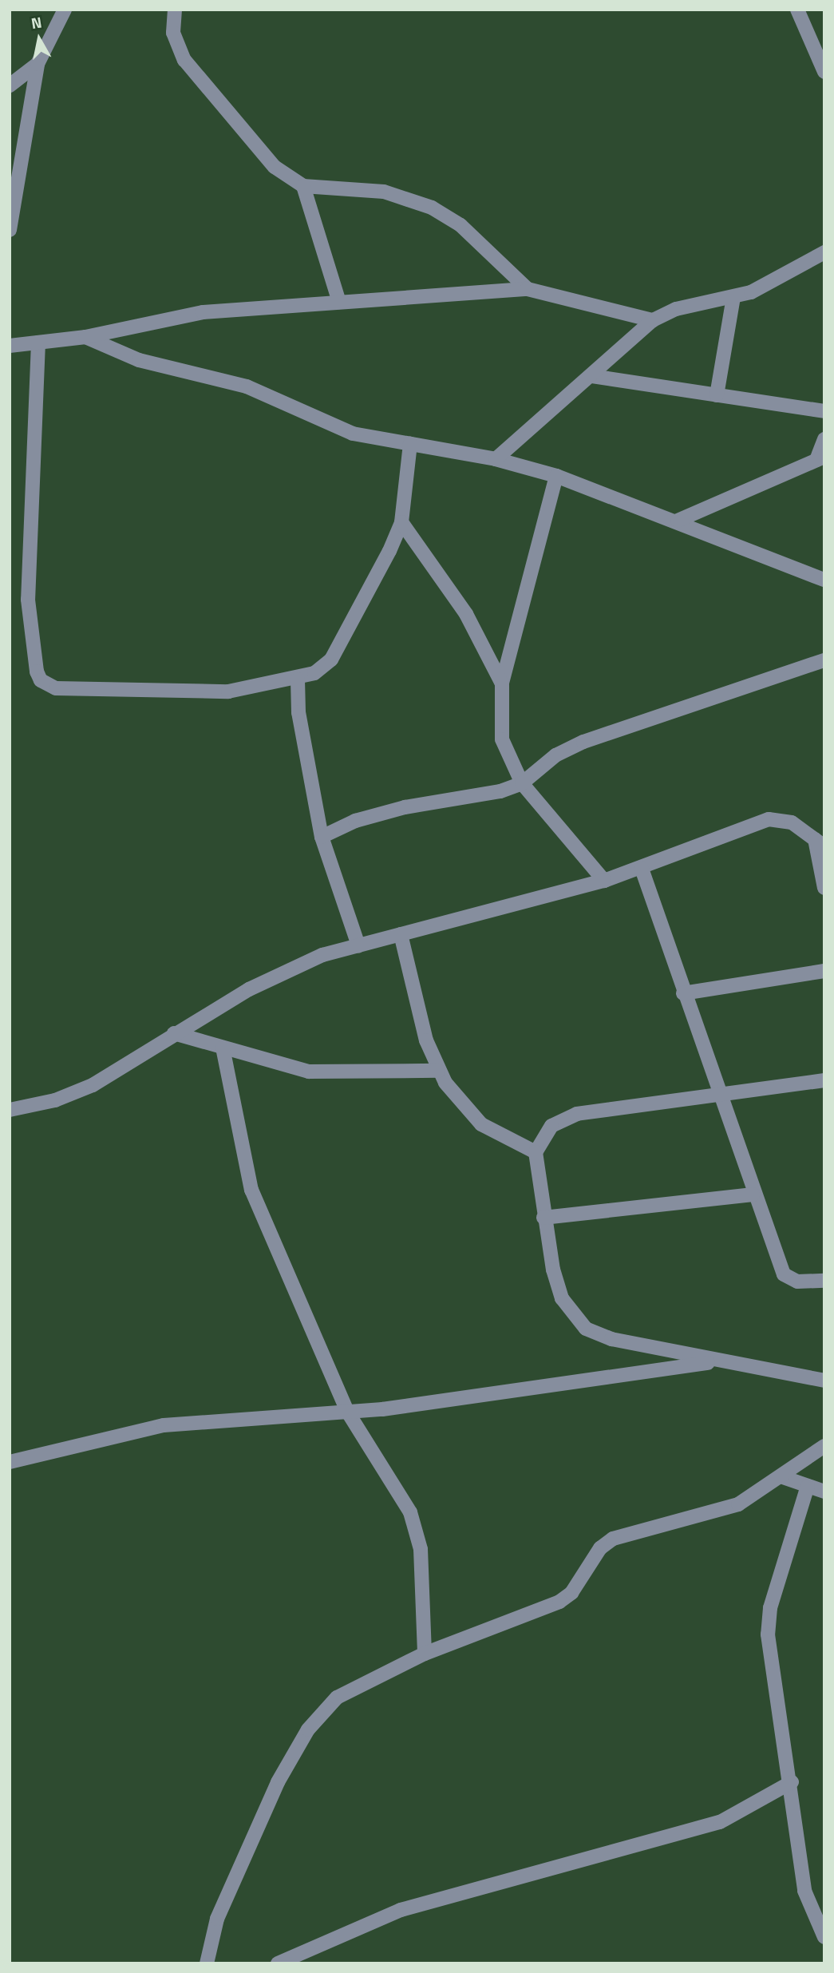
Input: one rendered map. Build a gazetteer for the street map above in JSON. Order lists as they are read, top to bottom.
{
  "north": "top"
}
